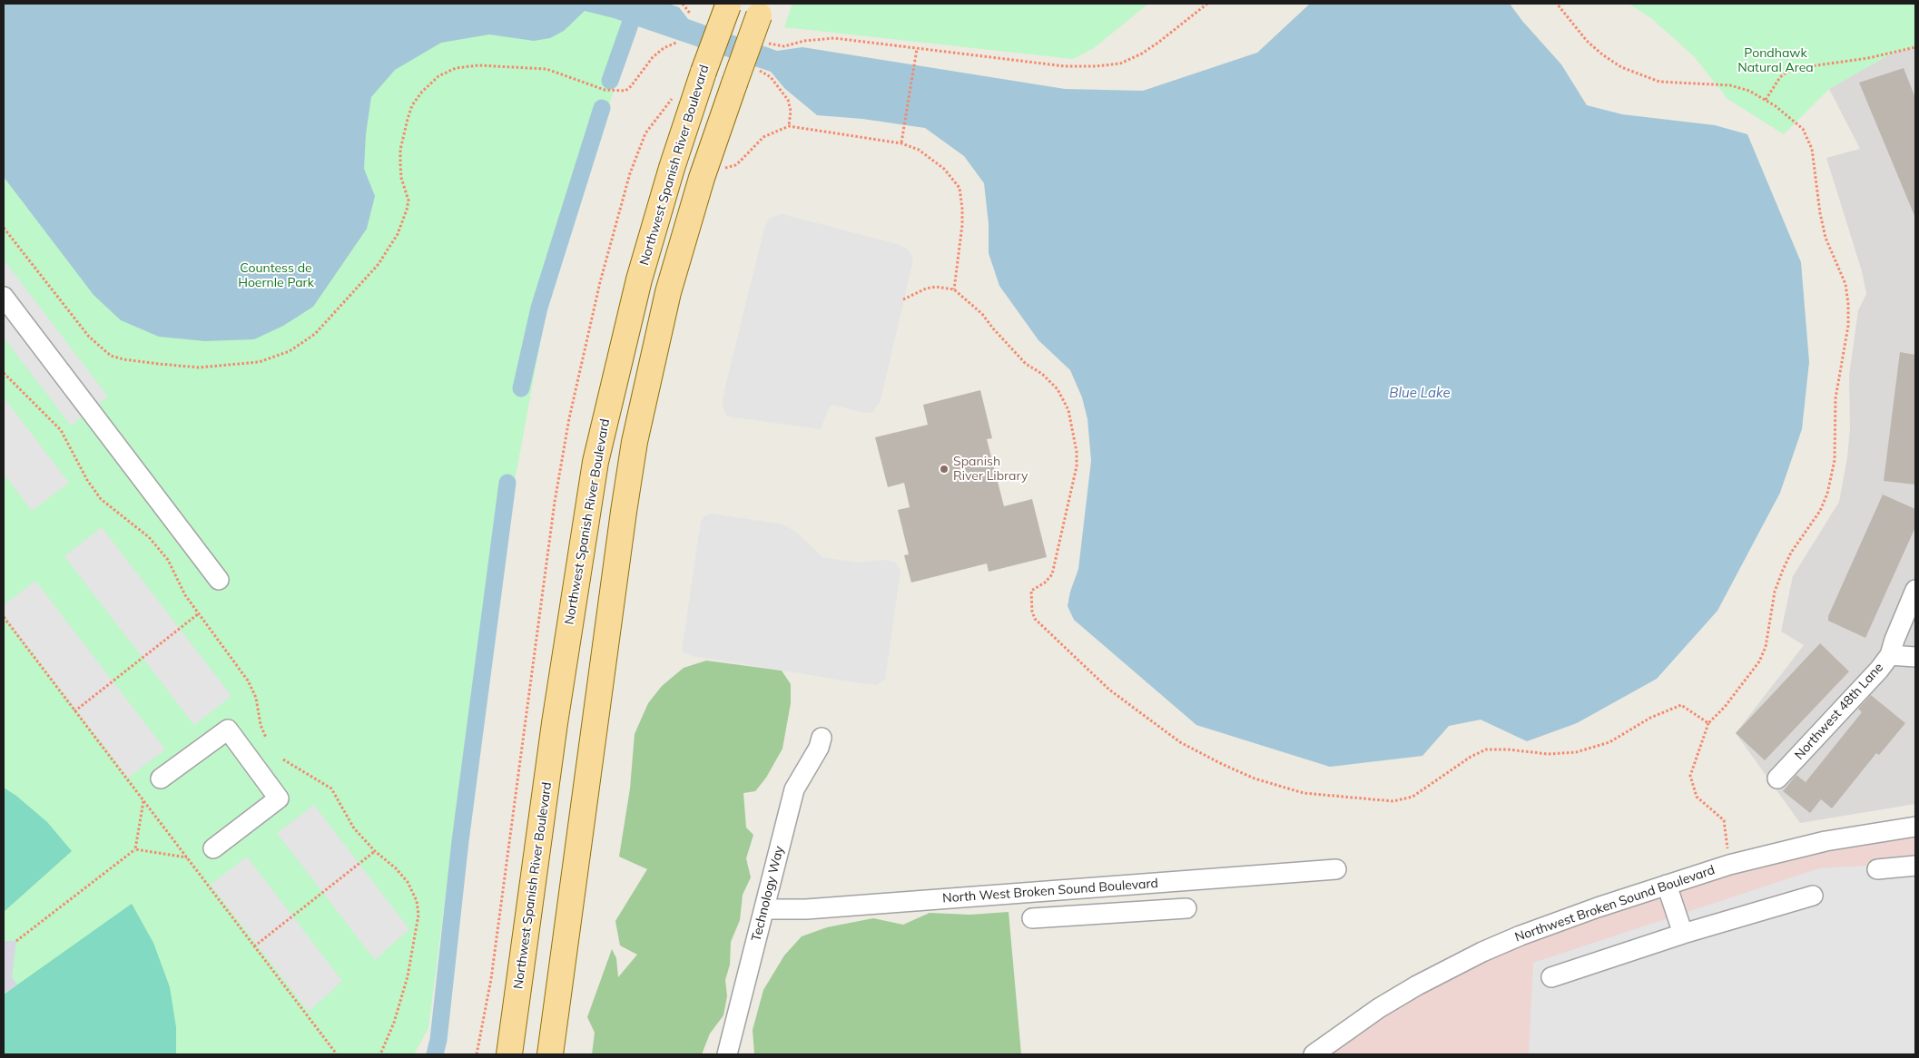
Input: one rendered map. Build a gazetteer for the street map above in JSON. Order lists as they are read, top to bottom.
{
  "streets": {
    "main road": ["Northwest Spanish River Boulevard"],
    "street": [
      "Northwest 48th Lane",
      "North West Broken Sound Boulevard",
      "Technology Way",
      "Northwest Broken Sound Boulevard"
    ]
  },
  "crossings": [
    ["North West Broken Sound Boulevard", "Technology Way"]
  ],
  "water": ["Blue Lake"],
  "parks": ["Pondhawk Natural Area", "Countess de Hoernle Park"],
  "places": ["Spanish River Library"]
}
